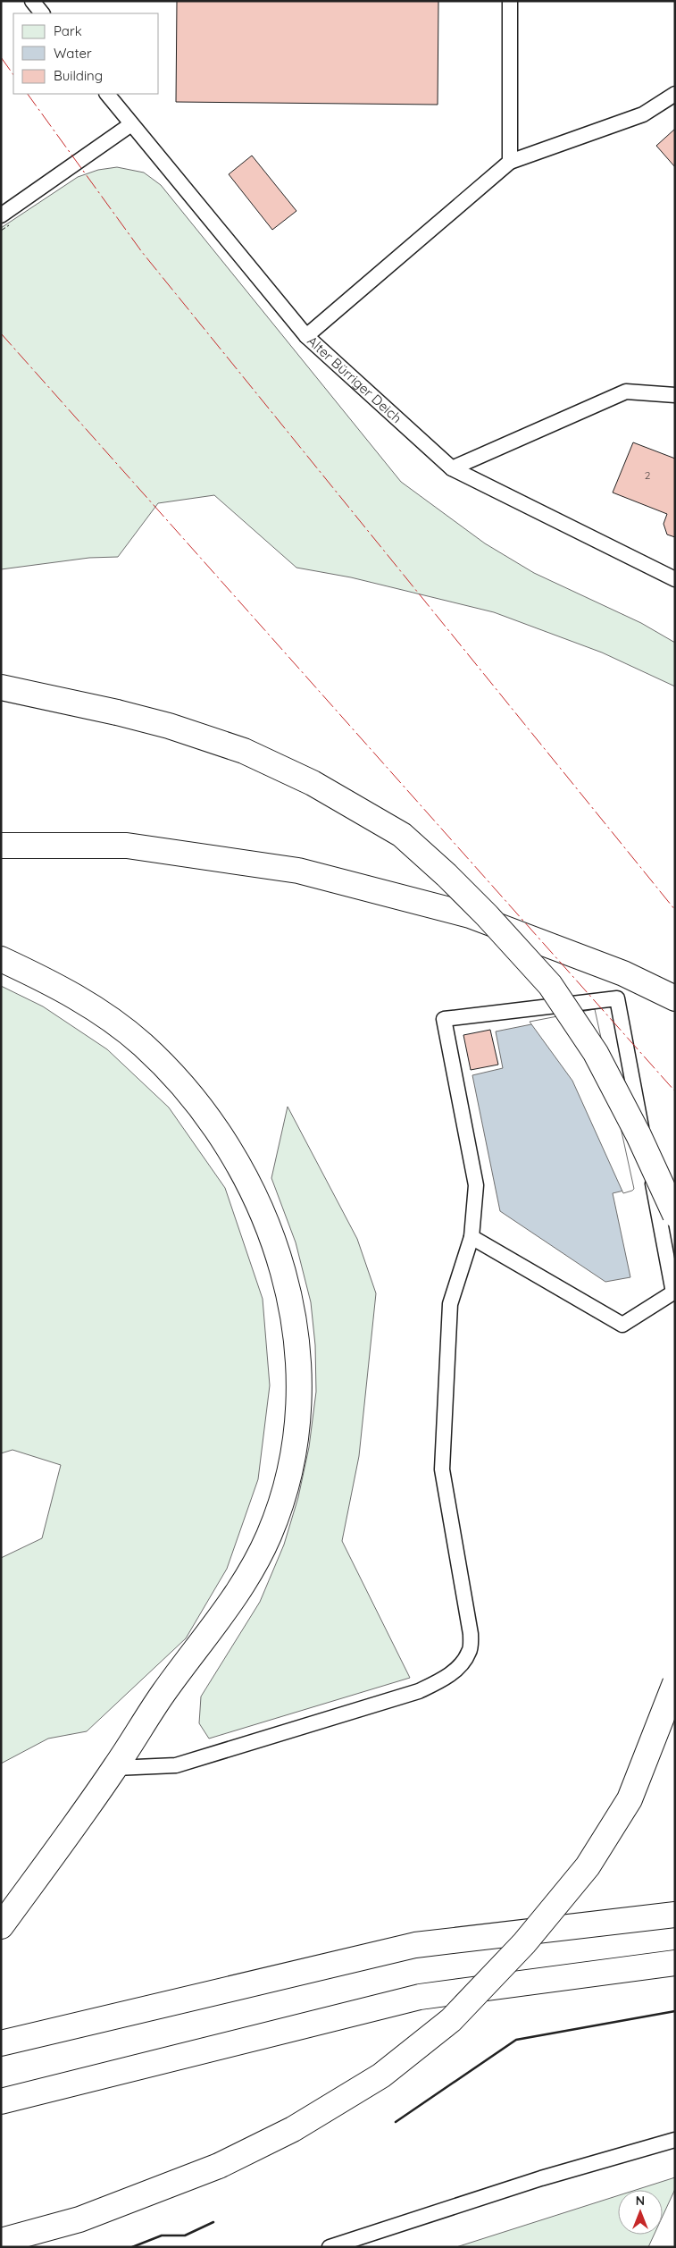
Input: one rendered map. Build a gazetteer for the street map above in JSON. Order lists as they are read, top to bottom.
{
  "streets": {
    "lane": ["Alter Bürriger Deich"]
  },
  "house_numbers": ["2"],
  "legend": ["Park", "Water", "Building"],
  "north": "top"
}
